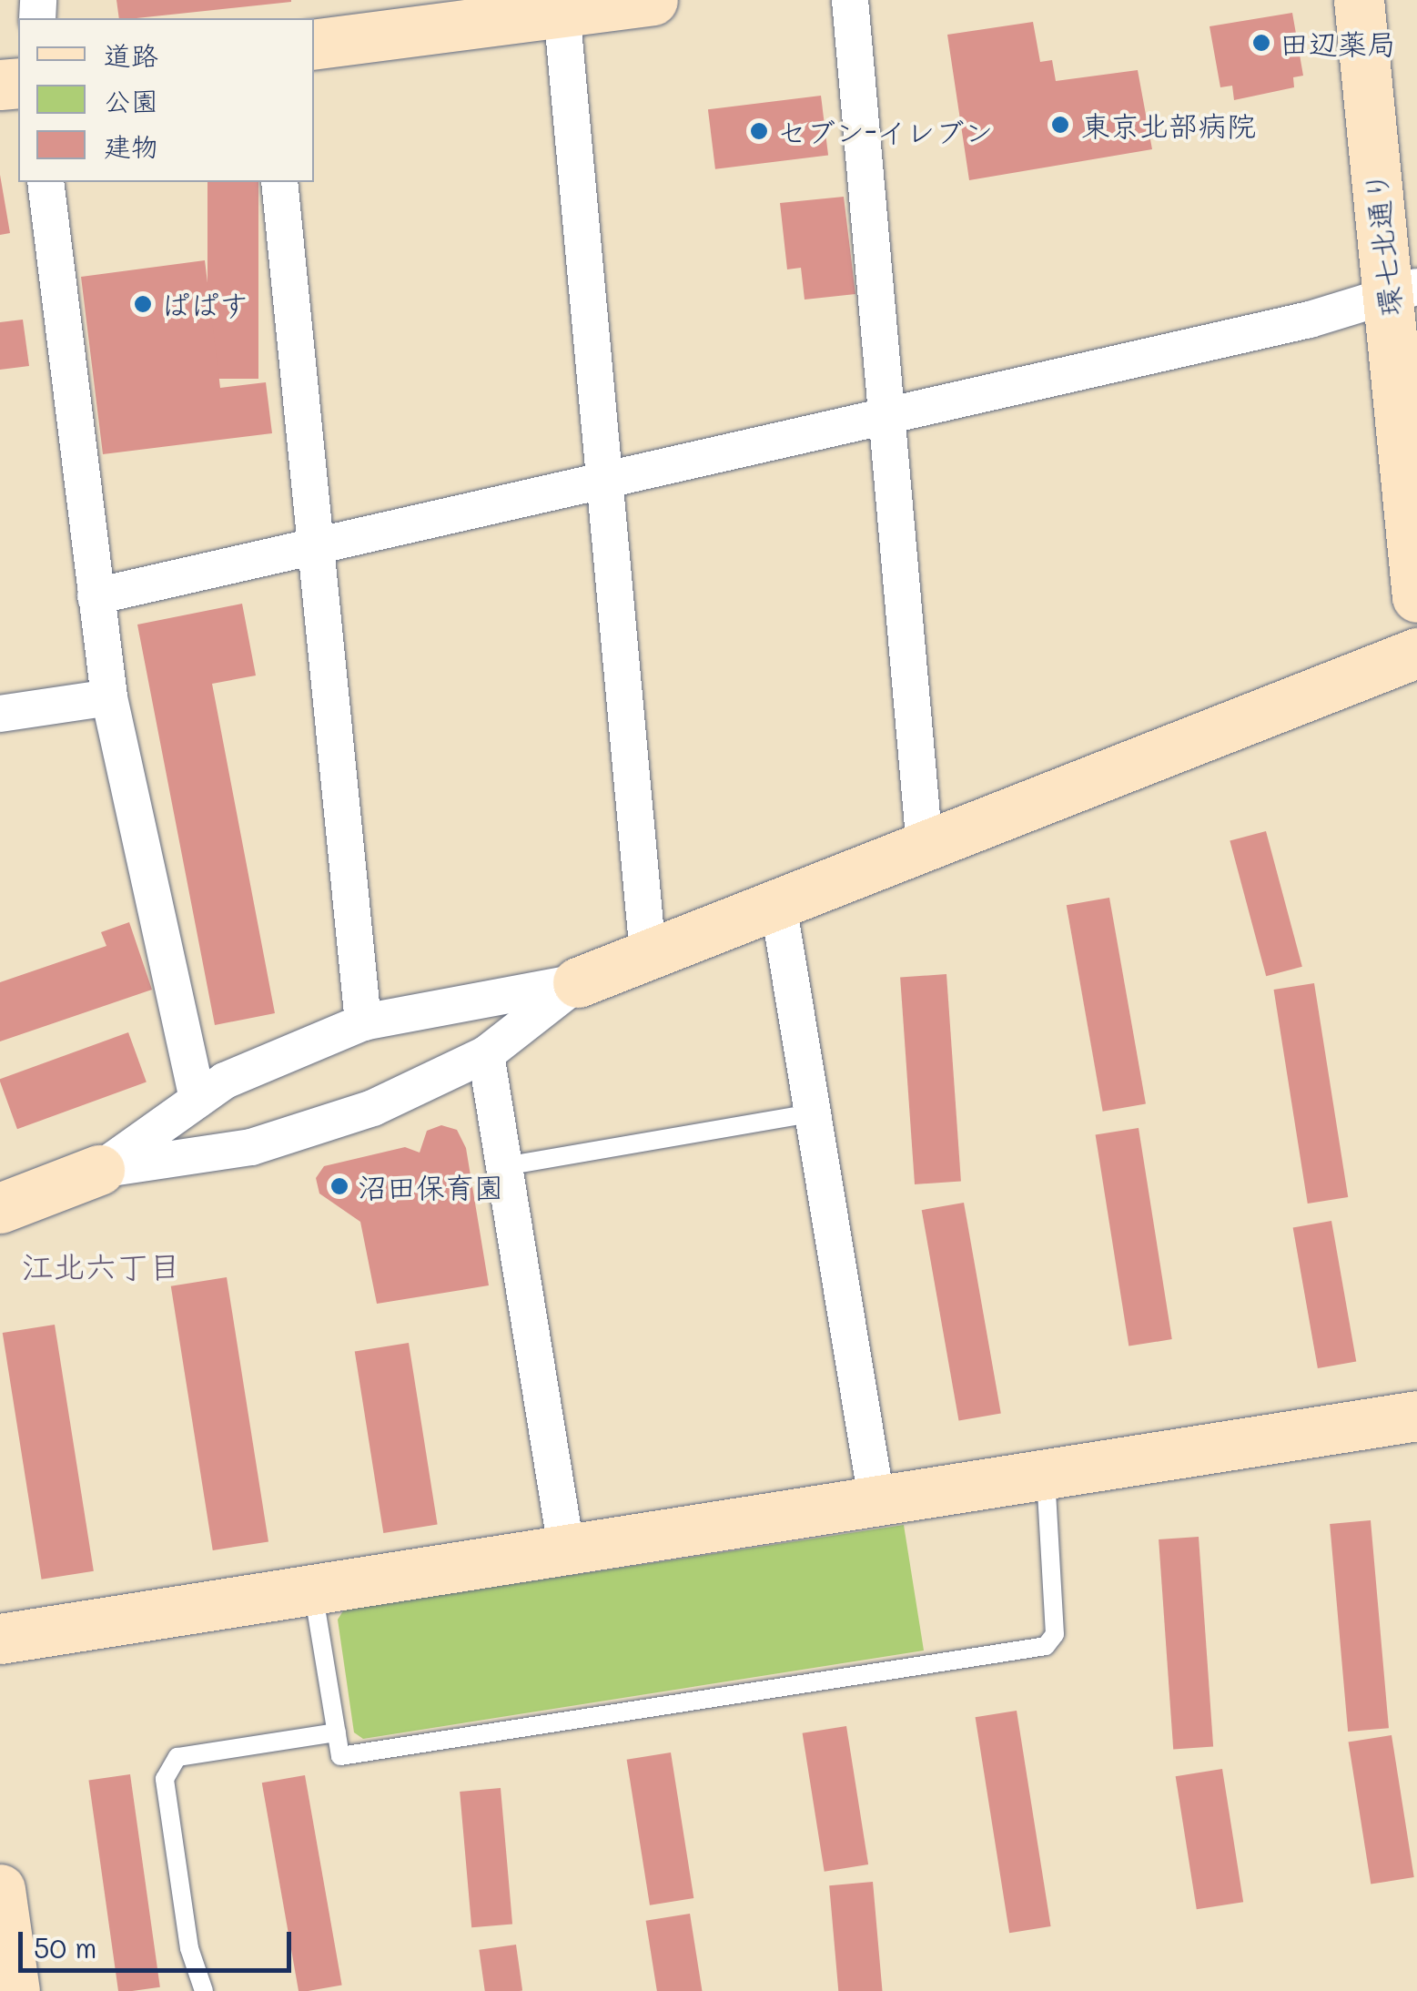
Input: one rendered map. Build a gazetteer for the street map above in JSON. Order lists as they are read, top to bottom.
{
  "streets": {
    "street": ["環七北通り"]
  },
  "districts": ["江北六丁目"],
  "places": [
    "田辺薬局",
    "東京北部病院",
    "セブン-イレブン",
    "ぱぱす",
    "沼田保育園"
  ],
  "legend": ["道路", "公園", "建物"],
  "scale_bar": "50 m"
}
